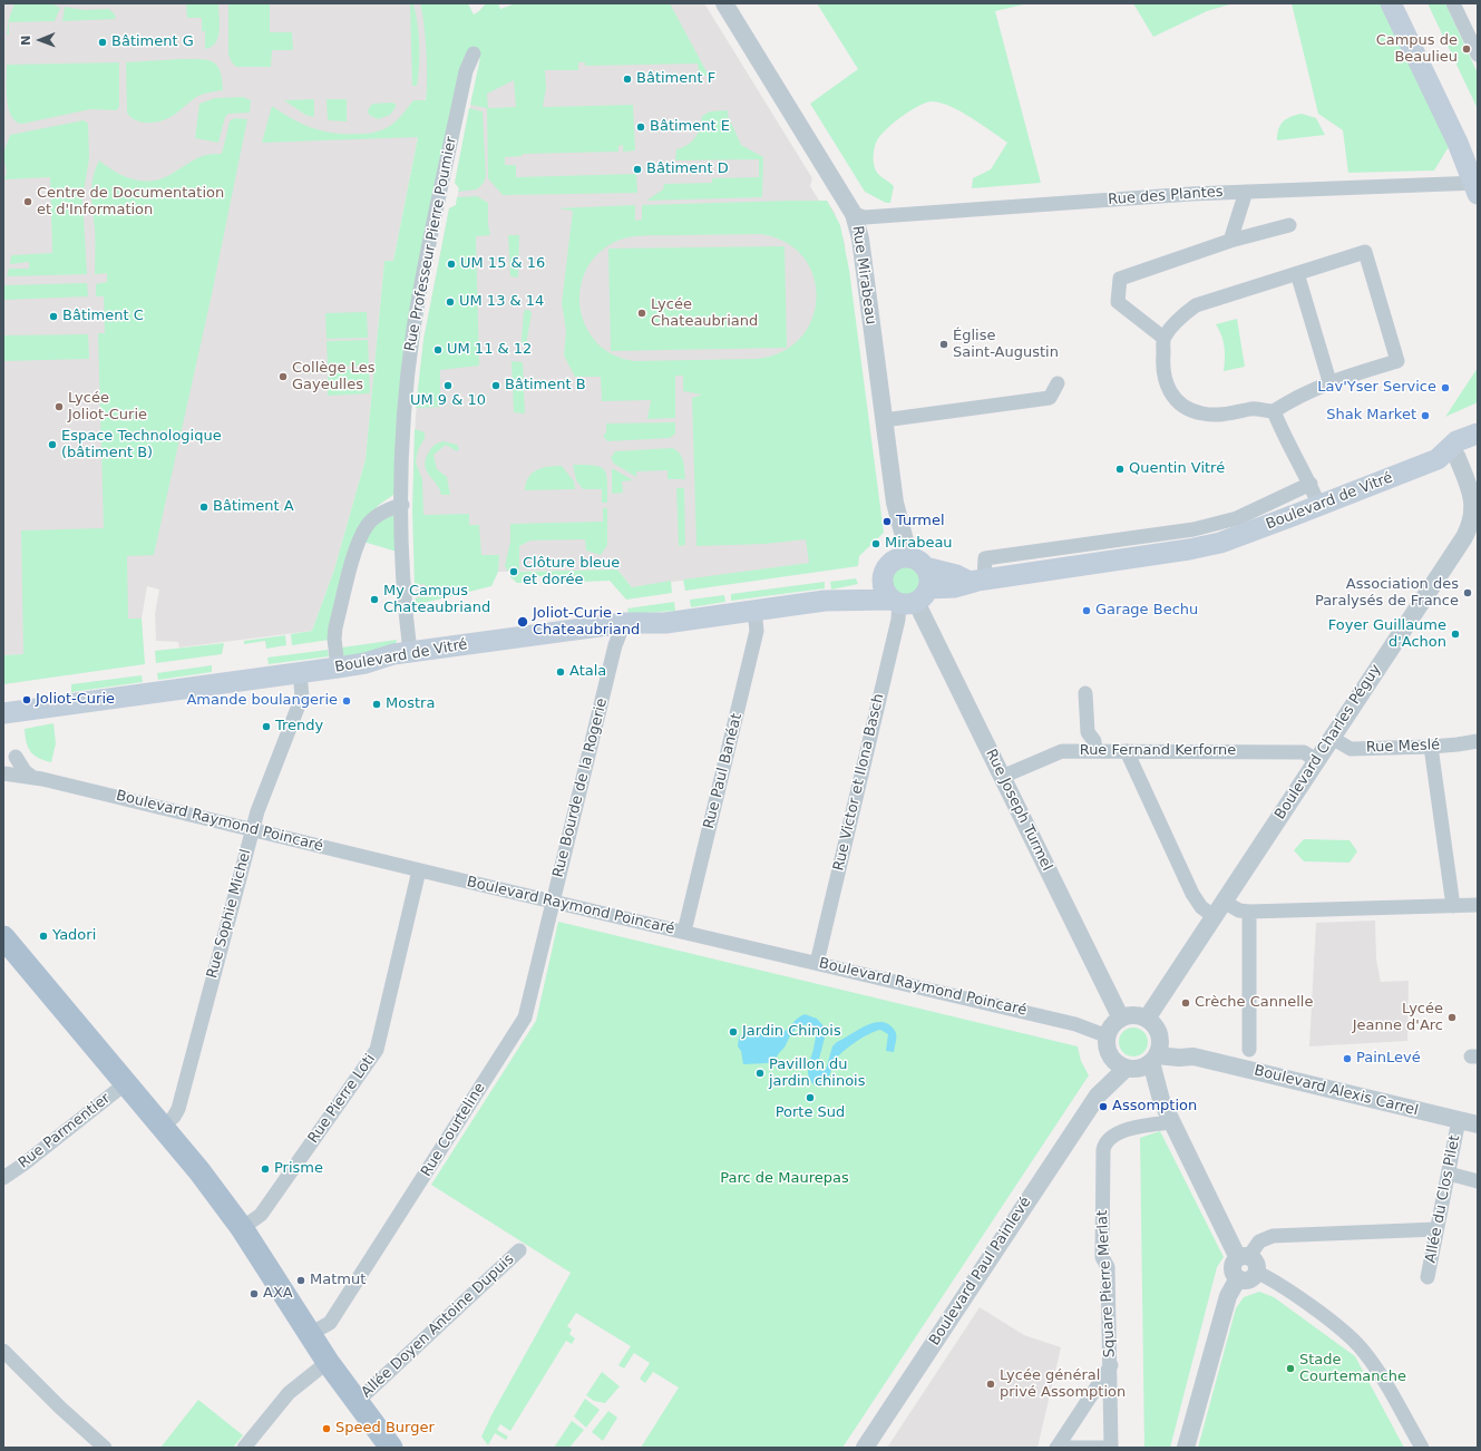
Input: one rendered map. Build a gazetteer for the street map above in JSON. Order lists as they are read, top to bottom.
{
  "streets": {
    "main road": ["Boulevard de Vitré"],
    "street": [
      "Rue des Plantes",
      "Rue Professeur Pierre Poumier",
      "Rue Mirabeau",
      "Boulevard Charles Péguy",
      "Rue Meslé",
      "Rue Fernand Kerforne",
      "Rue Paul Banéat",
      "Rue Victor et Ilona Basch",
      "Rue Bourde de la Rogerie",
      "Rue Joseph Turmel",
      "Boulevard Raymond Poincaré",
      "Rue Sophie Michel",
      "Boulevard Alexis Carrel",
      "Rue Pierre Loti",
      "Rue Courteline",
      "Rue Parmentier",
      "Allée du Clos Pilet",
      "Boulevard Paul Painlevé",
      "Square Pierre Merlat",
      "Allée Doyen Antoine Dupuis"
    ]
  },
  "crossings": [
    ["Rue des Plantes", "Rue Mirabeau"],
    ["Rue Professeur Pierre Poumier", "Boulevard de Vitré"],
    ["Rue Mirabeau", "Boulevard de Vitré"],
    ["Rue Mirabeau", "Rue Victor et Ilona Basch"],
    ["Rue Mirabeau", "Rue Joseph Turmel"],
    ["Boulevard de Vitré", "Boulevard Charles Péguy"],
    ["Boulevard de Vitré", "Rue Paul Banéat"],
    ["Boulevard de Vitré", "Rue Victor et Ilona Basch"],
    ["Boulevard de Vitré", "Rue Bourde de la Rogerie"],
    ["Boulevard de Vitré", "Rue Joseph Turmel"],
    ["Boulevard de Vitré", "Rue Sophie Michel"],
    ["Boulevard Charles Péguy", "Rue Meslé"],
    ["Boulevard Charles Péguy", "Rue Fernand Kerforne"],
    ["Boulevard Charles Péguy", "Rue Joseph Turmel"],
    ["Boulevard Charles Péguy", "Boulevard Raymond Poincaré"],
    ["Boulevard Charles Péguy", "Boulevard Alexis Carrel"],
    ["Boulevard Charles Péguy", "Boulevard Paul Painlevé"],
    ["Rue Fernand Kerforne", "Rue Joseph Turmel"],
    ["Rue Paul Banéat", "Boulevard Raymond Poincaré"],
    ["Rue Victor et Ilona Basch", "Rue Joseph Turmel"],
    ["Rue Victor et Ilona Basch", "Boulevard Raymond Poincaré"],
    ["Rue Bourde de la Rogerie", "Boulevard Raymond Poincaré"],
    ["Rue Bourde de la Rogerie", "Rue Courteline"],
    ["Rue Joseph Turmel", "Boulevard Raymond Poincaré"],
    ["Rue Joseph Turmel", "Boulevard Alexis Carrel"],
    ["Rue Joseph Turmel", "Boulevard Paul Painlevé"],
    ["Boulevard Raymond Poincaré", "Rue Sophie Michel"],
    ["Boulevard Raymond Poincaré", "Boulevard Alexis Carrel"],
    ["Boulevard Raymond Poincaré", "Rue Pierre Loti"],
    ["Boulevard Raymond Poincaré", "Rue Courteline"],
    ["Boulevard Raymond Poincaré", "Boulevard Paul Painlevé"],
    ["Boulevard Alexis Carrel", "Allée du Clos Pilet"],
    ["Boulevard Alexis Carrel", "Boulevard Paul Painlevé"]
  ],
  "parks": ["Parc de Maurepas"],
  "places": [
    "Bâtiment G",
    "Campus de Beaulieu",
    "Bâtiment F",
    "Bâtiment E",
    "Bâtiment D",
    "Centre de Documentation et d'Information",
    "UM 15 & 16",
    "UM 13 & 14",
    "Lycée Chateaubriand",
    "Bâtiment C",
    "Église Saint-Augustin",
    "UM 11 & 12",
    "Collège Les Gayeulles",
    "UM 9 & 10",
    "Bâtiment B",
    "Lav'Yser Service",
    "Lycée Joliot-Curie",
    "Shak Market",
    "Espace Technologique (bâtiment B)",
    "Quentin Vitré",
    "Bâtiment A",
    "Turmel",
    "Mirabeau",
    "Clôture bleue et dorée",
    "Association des Paralysés de France",
    "My Campus Chateaubriand",
    "Garage Bechu",
    "Joliot-Curie - Chateaubriand",
    "Foyer Guillaume d'Achon",
    "Atala",
    "Joliot-Curie",
    "Amande boulangerie",
    "Mostra",
    "Trendy",
    "Yadori",
    "Crèche Cannelle",
    "Lycée Jeanne d'Arc",
    "Jardin Chinois",
    "PainLevé",
    "Pavillon du jardin chinois",
    "Porte Sud",
    "Assomption",
    "Prisme",
    "Matmut",
    "AXA",
    "Stade Courtemanche",
    "Lycée général privé Assomption",
    "Speed Burger"
  ],
  "north": "left"
}
